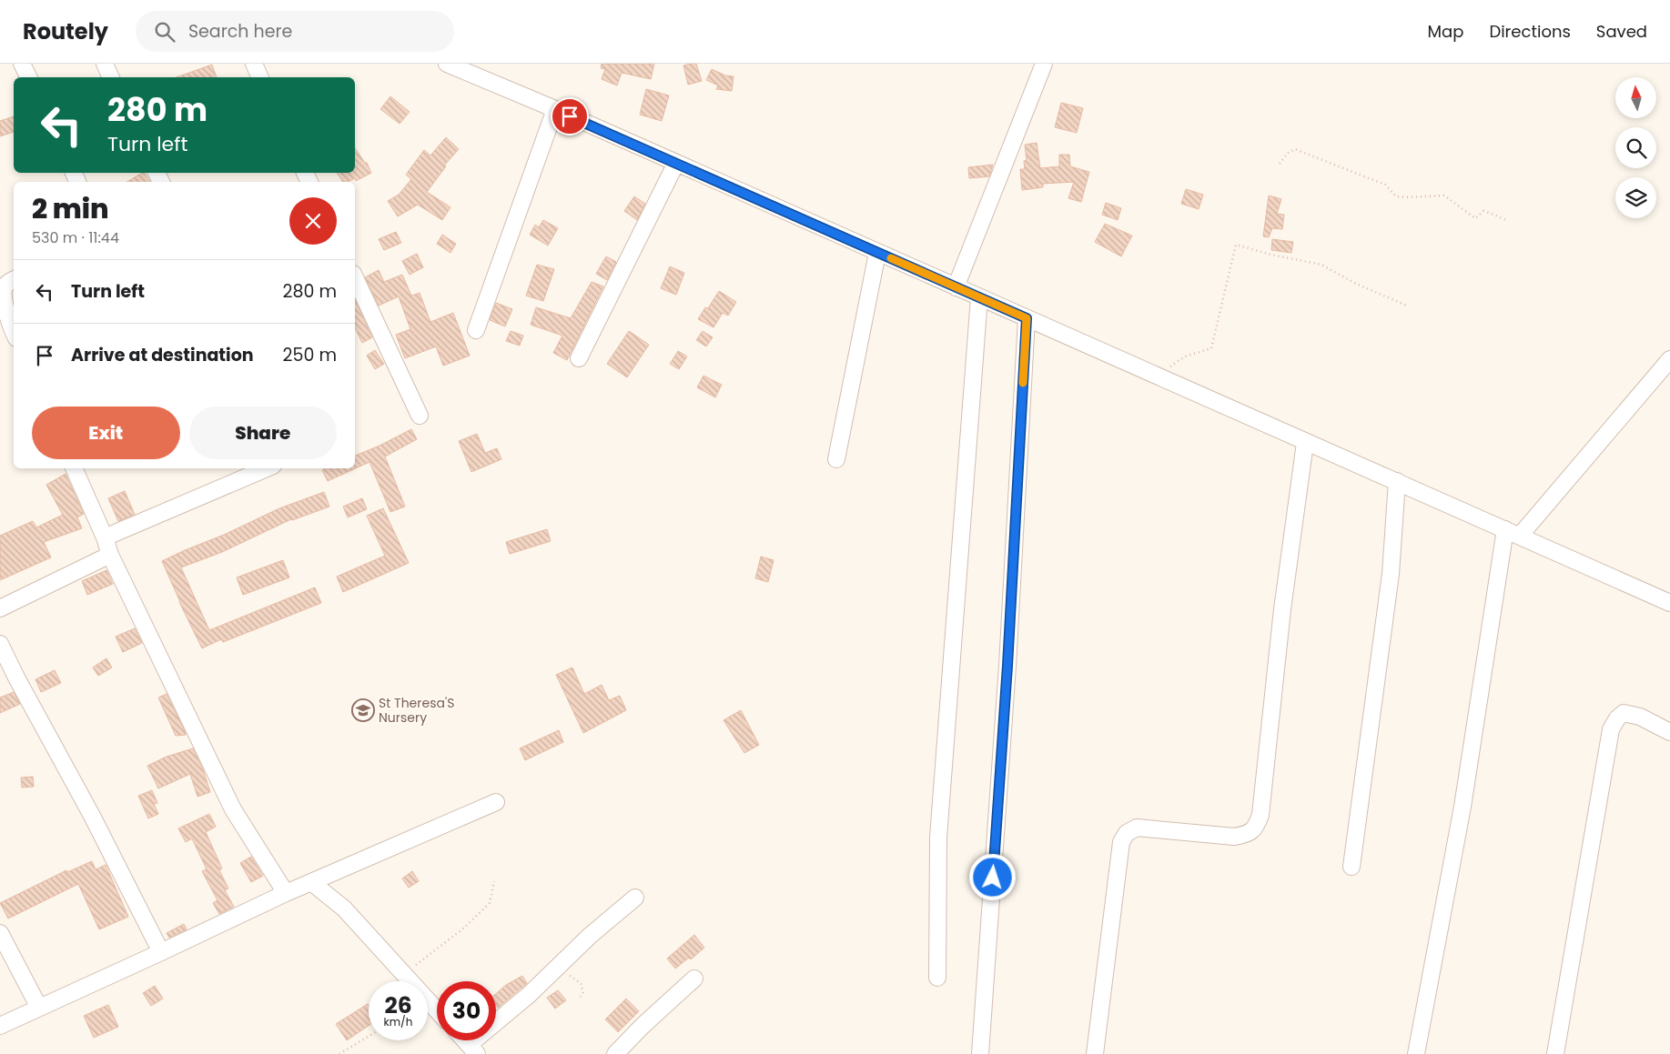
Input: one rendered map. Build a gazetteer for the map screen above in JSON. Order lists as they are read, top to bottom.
{
  "places": {
    "school or university": ["St Theresa'S Nursery"]
  },
  "north": "top",
  "page": {
    "header": "Routely",
    "search": "Search here",
    "nav": ["Map", "Directions", "Saved"],
    "turn": ["280 m", "Turn left"],
    "heading": ["2 min", "530 m · 11:44"],
    "list": [
      {
        "name": "Turn left",
        "value": "280 m"
      },
      {
        "name": "Arrive at destination",
        "value": "250 m"
      }
    ],
    "buttons": ["Exit", "Share"],
    "speed": "26 km/h",
    "limit": "30"
  }
}
